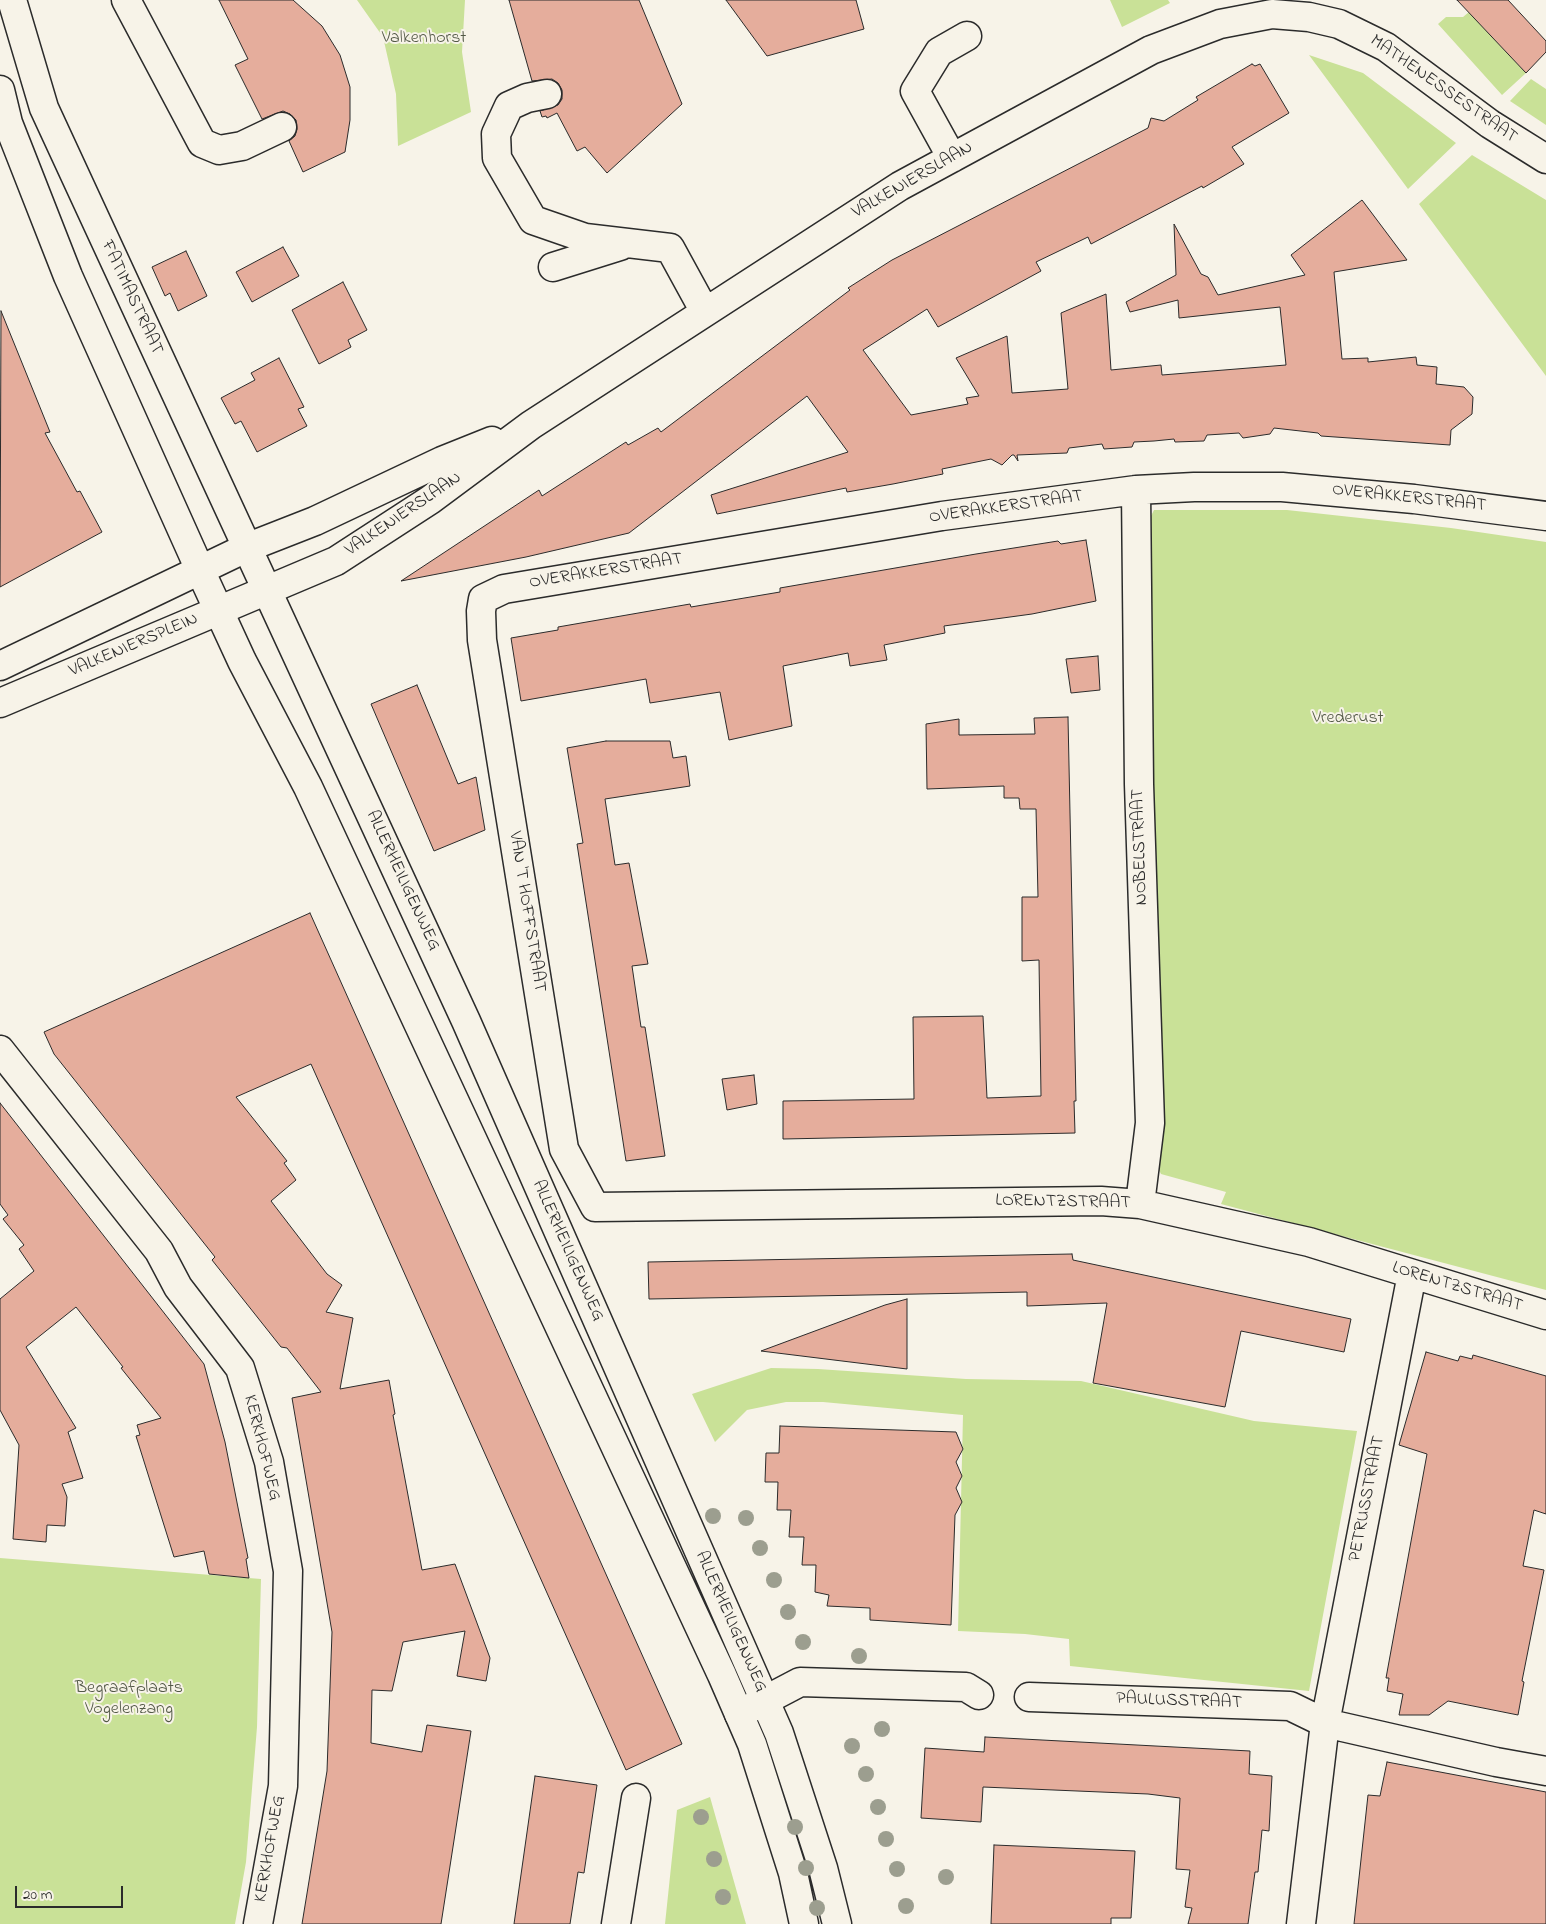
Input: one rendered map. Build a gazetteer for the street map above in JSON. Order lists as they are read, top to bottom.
{
  "streets": {
    "street": [
      "MATHENESSESTRAAT",
      "VALKENIERSLAAN",
      "FATIMASTRAAT",
      "OVERAKKERSTRAAT",
      "VALKENIERSPLEIN",
      "NOBELSTRAAT",
      "ALLERHEILIGENWEG",
      "VAN 'T HOFFSTRAAT",
      "LORENTZSTRAAT",
      "KERKHOFWEG",
      "PETRUSSTRAAT",
      "PAULUSSTRAAT"
    ]
  },
  "crossings": [
    ["MATHENESSESTRAAT", "VALKENIERSLAAN"],
    ["VALKENIERSLAAN", "FATIMASTRAAT"],
    ["VALKENIERSLAAN", "VALKENIERSPLEIN"],
    ["VALKENIERSLAAN", "ALLERHEILIGENWEG"],
    ["FATIMASTRAAT", "VALKENIERSPLEIN"],
    ["FATIMASTRAAT", "ALLERHEILIGENWEG"],
    ["OVERAKKERSTRAAT", "NOBELSTRAAT"],
    ["OVERAKKERSTRAAT", "VAN 'T HOFFSTRAAT"],
    ["VALKENIERSPLEIN", "ALLERHEILIGENWEG"],
    ["NOBELSTRAAT", "LORENTZSTRAAT"],
    ["VAN 'T HOFFSTRAAT", "LORENTZSTRAAT"],
    ["LORENTZSTRAAT", "PETRUSSTRAAT"],
    ["PETRUSSTRAAT", "PAULUSSTRAAT"]
  ],
  "parks": ["Valkenhorst", "Vrederust", "Begraafplaats Vogelenzang"],
  "scale_bar": "20 m"
}
